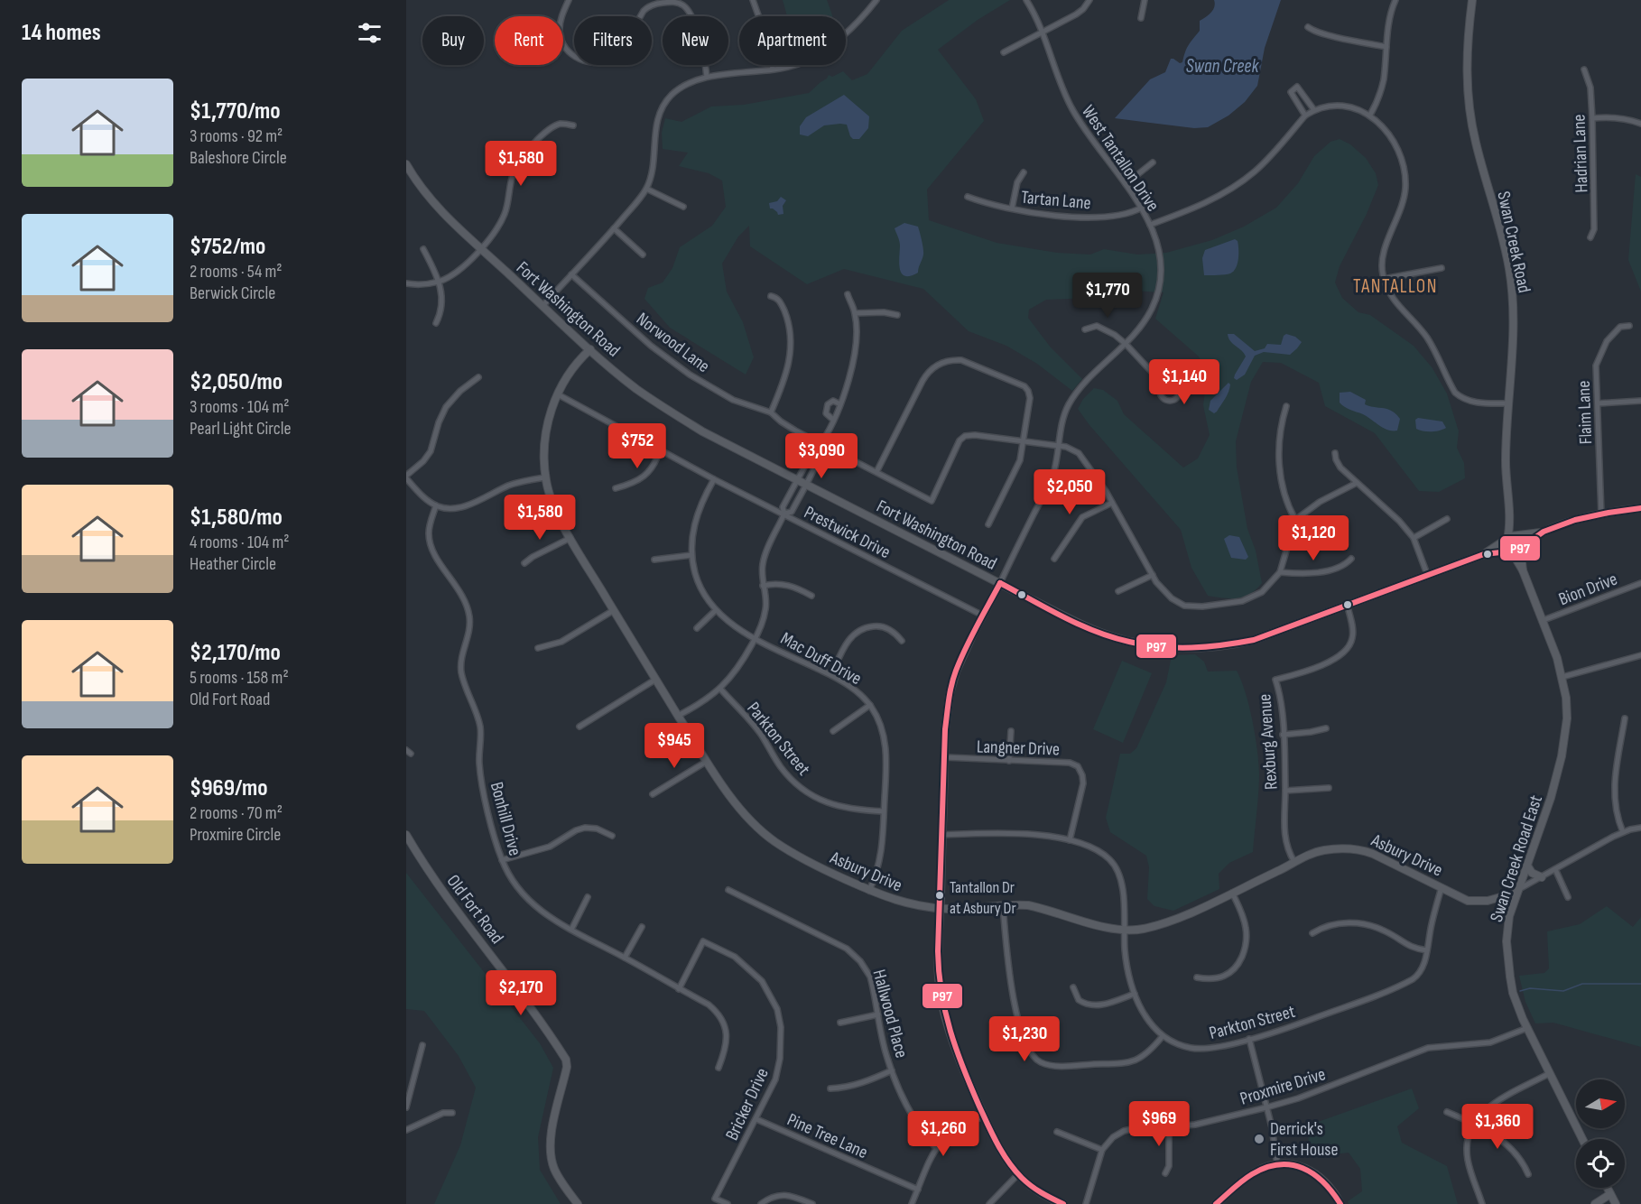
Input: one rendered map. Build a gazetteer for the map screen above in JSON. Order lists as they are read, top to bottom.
{
  "streets": {
    "street": [
      "Hadrian Lane",
      "West Tantallon Drive",
      "Tartan Lane",
      "Swan Creek Road",
      "Fort Washington Road",
      "Norwood Lane",
      "Flaim Lane",
      "Prestwick Drive",
      "Bion Drive",
      "Mac Duff Drive",
      "Parkton Street",
      "Rexburg Avenue",
      "Langner Drive",
      "Bonhill Drive",
      "Asbury Drive",
      "Swan Creek Road East",
      "Old Fort Road",
      "Hallwood Place",
      "Proxmire Drive",
      "Bricker Drive",
      "Pine Tree Lane"
    ]
  },
  "crossings": [
    ["West Tantallon Drive", "Tartan Lane"],
    ["West Tantallon Drive", "Fort Washington Road"],
    ["Swan Creek Road", "Fort Washington Road"],
    ["Swan Creek Road", "Swan Creek Road East"],
    ["Fort Washington Road", "Flaim Lane"],
    ["Fort Washington Road", "Rexburg Avenue"],
    ["Fort Washington Road", "Asbury Drive"],
    ["Fort Washington Road", "Swan Creek Road East"],
    ["Prestwick Drive", "Mac Duff Drive"],
    ["Prestwick Drive", "Asbury Drive"],
    ["Bion Drive", "Swan Creek Road East"],
    ["Mac Duff Drive", "Parkton Street"],
    ["Mac Duff Drive", "Asbury Drive"],
    ["Parkton Street", "Langner Drive"],
    ["Parkton Street", "Asbury Drive"],
    ["Rexburg Avenue", "Asbury Drive"],
    ["Bonhill Drive", "Bricker Drive"],
    ["Asbury Drive", "Swan Creek Road East"],
    ["Swan Creek Road East", "Proxmire Drive"],
    ["Bricker Drive", "Pine Tree Lane"]
  ],
  "districts": ["TANTALLON"],
  "water": ["Swan Creek"],
  "places": ["Tantallon Dr at Asbury Dr", "Derrick's First House"],
  "lines": ["transit line P97"],
  "north": "right",
  "page": {
    "heading": "14 homes",
    "chip": [
      "Buy",
      "Rent",
      "Filters",
      "New",
      "Apartment"
    ],
    "list": [
      {
        "name": "$1,770/mo",
        "note": "3 rooms · 92 m² · Baleshore Circle"
      },
      {
        "name": "$752/mo",
        "note": "2 rooms · 54 m² · Berwick Circle"
      },
      {
        "name": "$2,050/mo",
        "note": "3 rooms · 104 m² · Pearl Light Circle"
      },
      {
        "name": "$1,580/mo",
        "note": "4 rooms · 104 m² · Heather Circle"
      },
      {
        "name": "$2,170/mo",
        "note": "5 rooms · 158 m² · Old Fort Road"
      },
      {
        "name": "$969/mo",
        "note": "2 rooms · 70 m² · Proxmire Circle"
      }
    ],
    "price": [
      "$1,580",
      "$1,770",
      "$1,140",
      "$752",
      "$3,090",
      "$2,050",
      "$1,580",
      "$1,120",
      "$945",
      "$2,170",
      "$1,230",
      "$969",
      "$1,360",
      "$1,260"
    ]
  }
}
